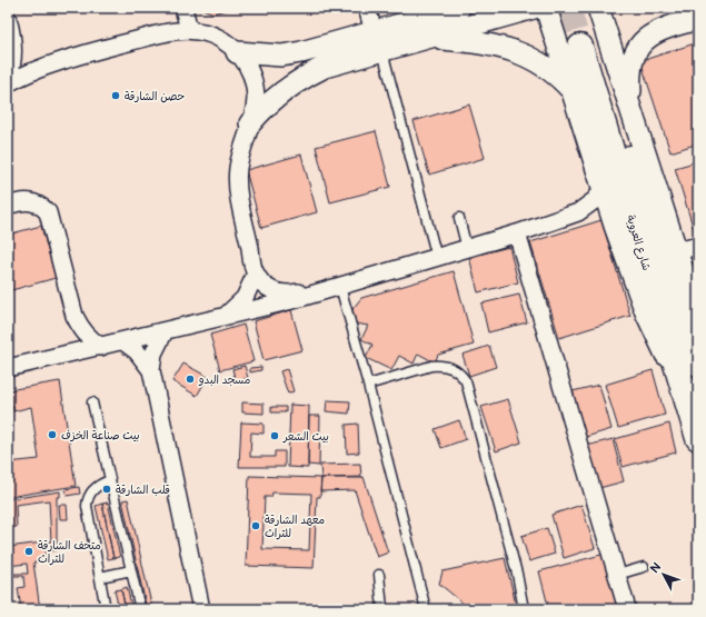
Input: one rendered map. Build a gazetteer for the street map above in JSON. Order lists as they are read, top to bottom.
{
  "streets": {
    "main road": ["شارع العروبة"]
  },
  "places": [
    "حصن الشارقة",
    "مسجد البدو",
    "بيت صناعة الخزف",
    "بيت الشعر",
    "قلب الشارقة",
    "معهد الشارقة للتراث",
    "متحف الشارقة للتراث"
  ],
  "north": "top left"
}
